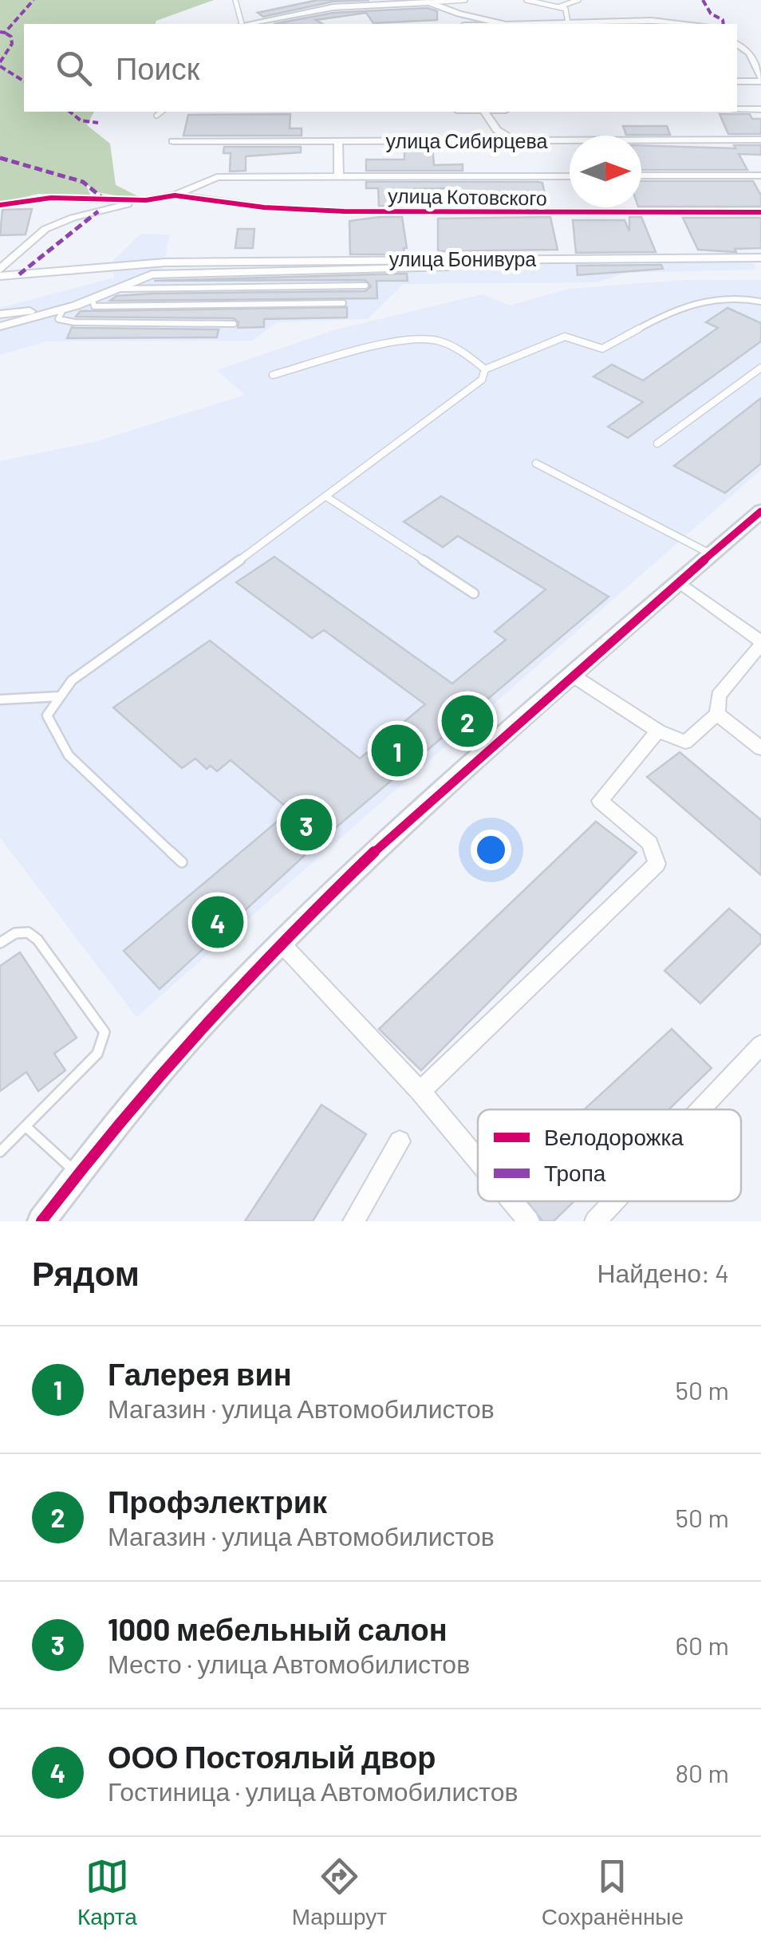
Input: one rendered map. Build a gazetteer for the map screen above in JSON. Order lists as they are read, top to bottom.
{
  "streets": {
    "street": ["улица Сибирцева", "улица Котовского", "улица Бонивура"]
  },
  "legend": ["Велодорожка", "Тропа"],
  "north": "right",
  "page": {
    "search": "Поиск",
    "pins": [
      "2",
      "1",
      "3",
      "4"
    ],
    "heading": ["Рядом", "Найдено: 4"],
    "list": [
      {
        "mark": "1",
        "name": "Галерея вин",
        "note": "Магазин · улица Автомобилистов",
        "value": "50 m"
      },
      {
        "mark": "2",
        "name": "Профэлектрик",
        "note": "Магазин · улица Автомобилистов",
        "value": "50 m"
      },
      {
        "mark": "3",
        "name": "1000 мебельный салон",
        "note": "Место · улица Автомобилистов",
        "value": "60 m"
      },
      {
        "mark": "4",
        "name": "ООО Постоялый двор",
        "note": "Гостиница · улица Автомобилистов",
        "value": "80 m"
      }
    ],
    "nav": ["Карта", "Маршрут", "Сохранённые"]
  }
}
